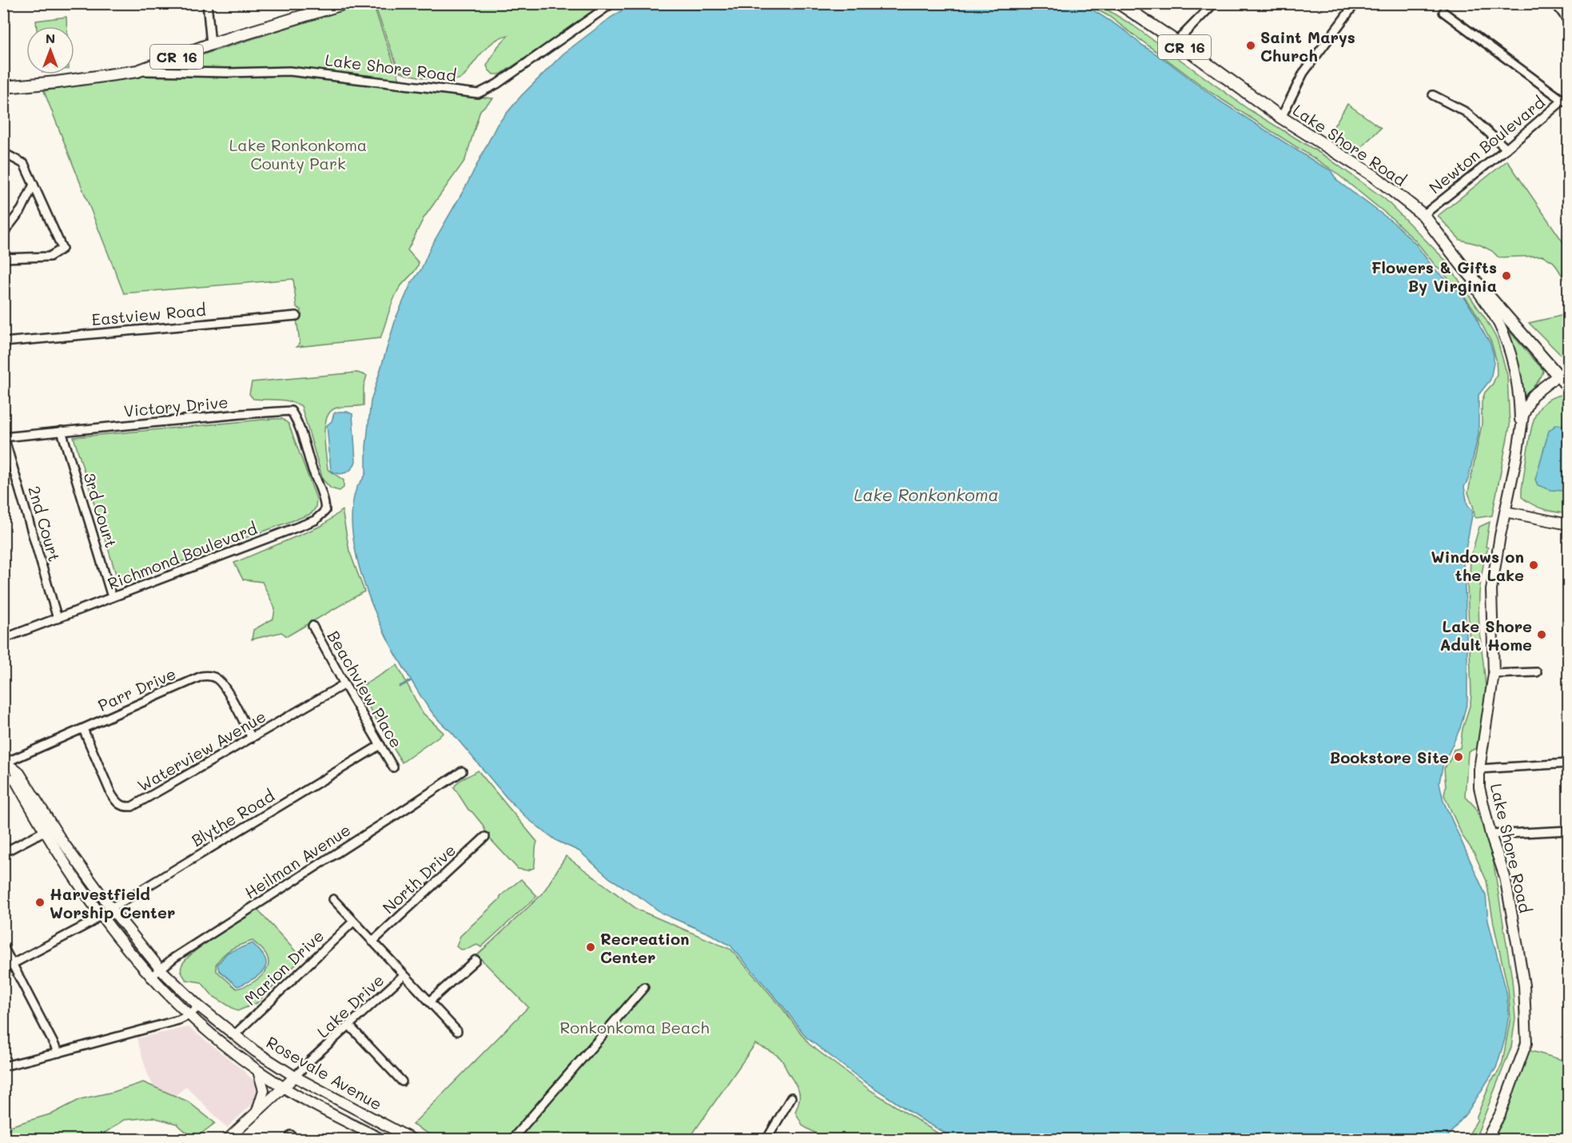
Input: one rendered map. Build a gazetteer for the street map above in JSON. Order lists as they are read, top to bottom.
{
  "streets": {
    "main road": ["CR 16", "Lake Shore Road", "Rosevale Avenue"],
    "street": [
      "Newton Boulevard",
      "Eastview Road",
      "Victory Drive",
      "3rd Court",
      "2nd Court",
      "Richmond Boulevard",
      "Parr Drive",
      "Beachview Place",
      "Waterview Avenue",
      "Blythe Road",
      "Heilman Avenue",
      "North Drive",
      "Marion Drive",
      "Lake Drive"
    ]
  },
  "crossings": [
    ["CR 16", "Lake Shore Road"],
    ["Lake Shore Road", "Newton Boulevard"],
    ["Victory Drive", "3rd Court"],
    ["Victory Drive", "2nd Court"],
    ["Victory Drive", "Richmond Boulevard"],
    ["3rd Court", "Richmond Boulevard"],
    ["2nd Court", "Richmond Boulevard"],
    ["Parr Drive", "Waterview Avenue"],
    ["Parr Drive", "Rosevale Avenue"],
    ["Beachview Place", "Waterview Avenue"],
    ["Beachview Place", "Blythe Road"],
    ["Blythe Road", "Rosevale Avenue"],
    ["Heilman Avenue", "Rosevale Avenue"],
    ["Marion Drive", "Rosevale Avenue"],
    ["Lake Drive", "Rosevale Avenue"]
  ],
  "water": ["Lake Ronkonkoma"],
  "parks": ["Lake Ronkonkoma County Park", "Ronkonkoma Beach"],
  "places": [
    "Saint Marys Church",
    "Flowers & Gifts By Virginia",
    "Windows on the Lake",
    "Lake Shore Adult Home",
    "Bookstore Site",
    "Harvestfield Worship Center",
    "Recreation Center"
  ],
  "north": "top"
}
